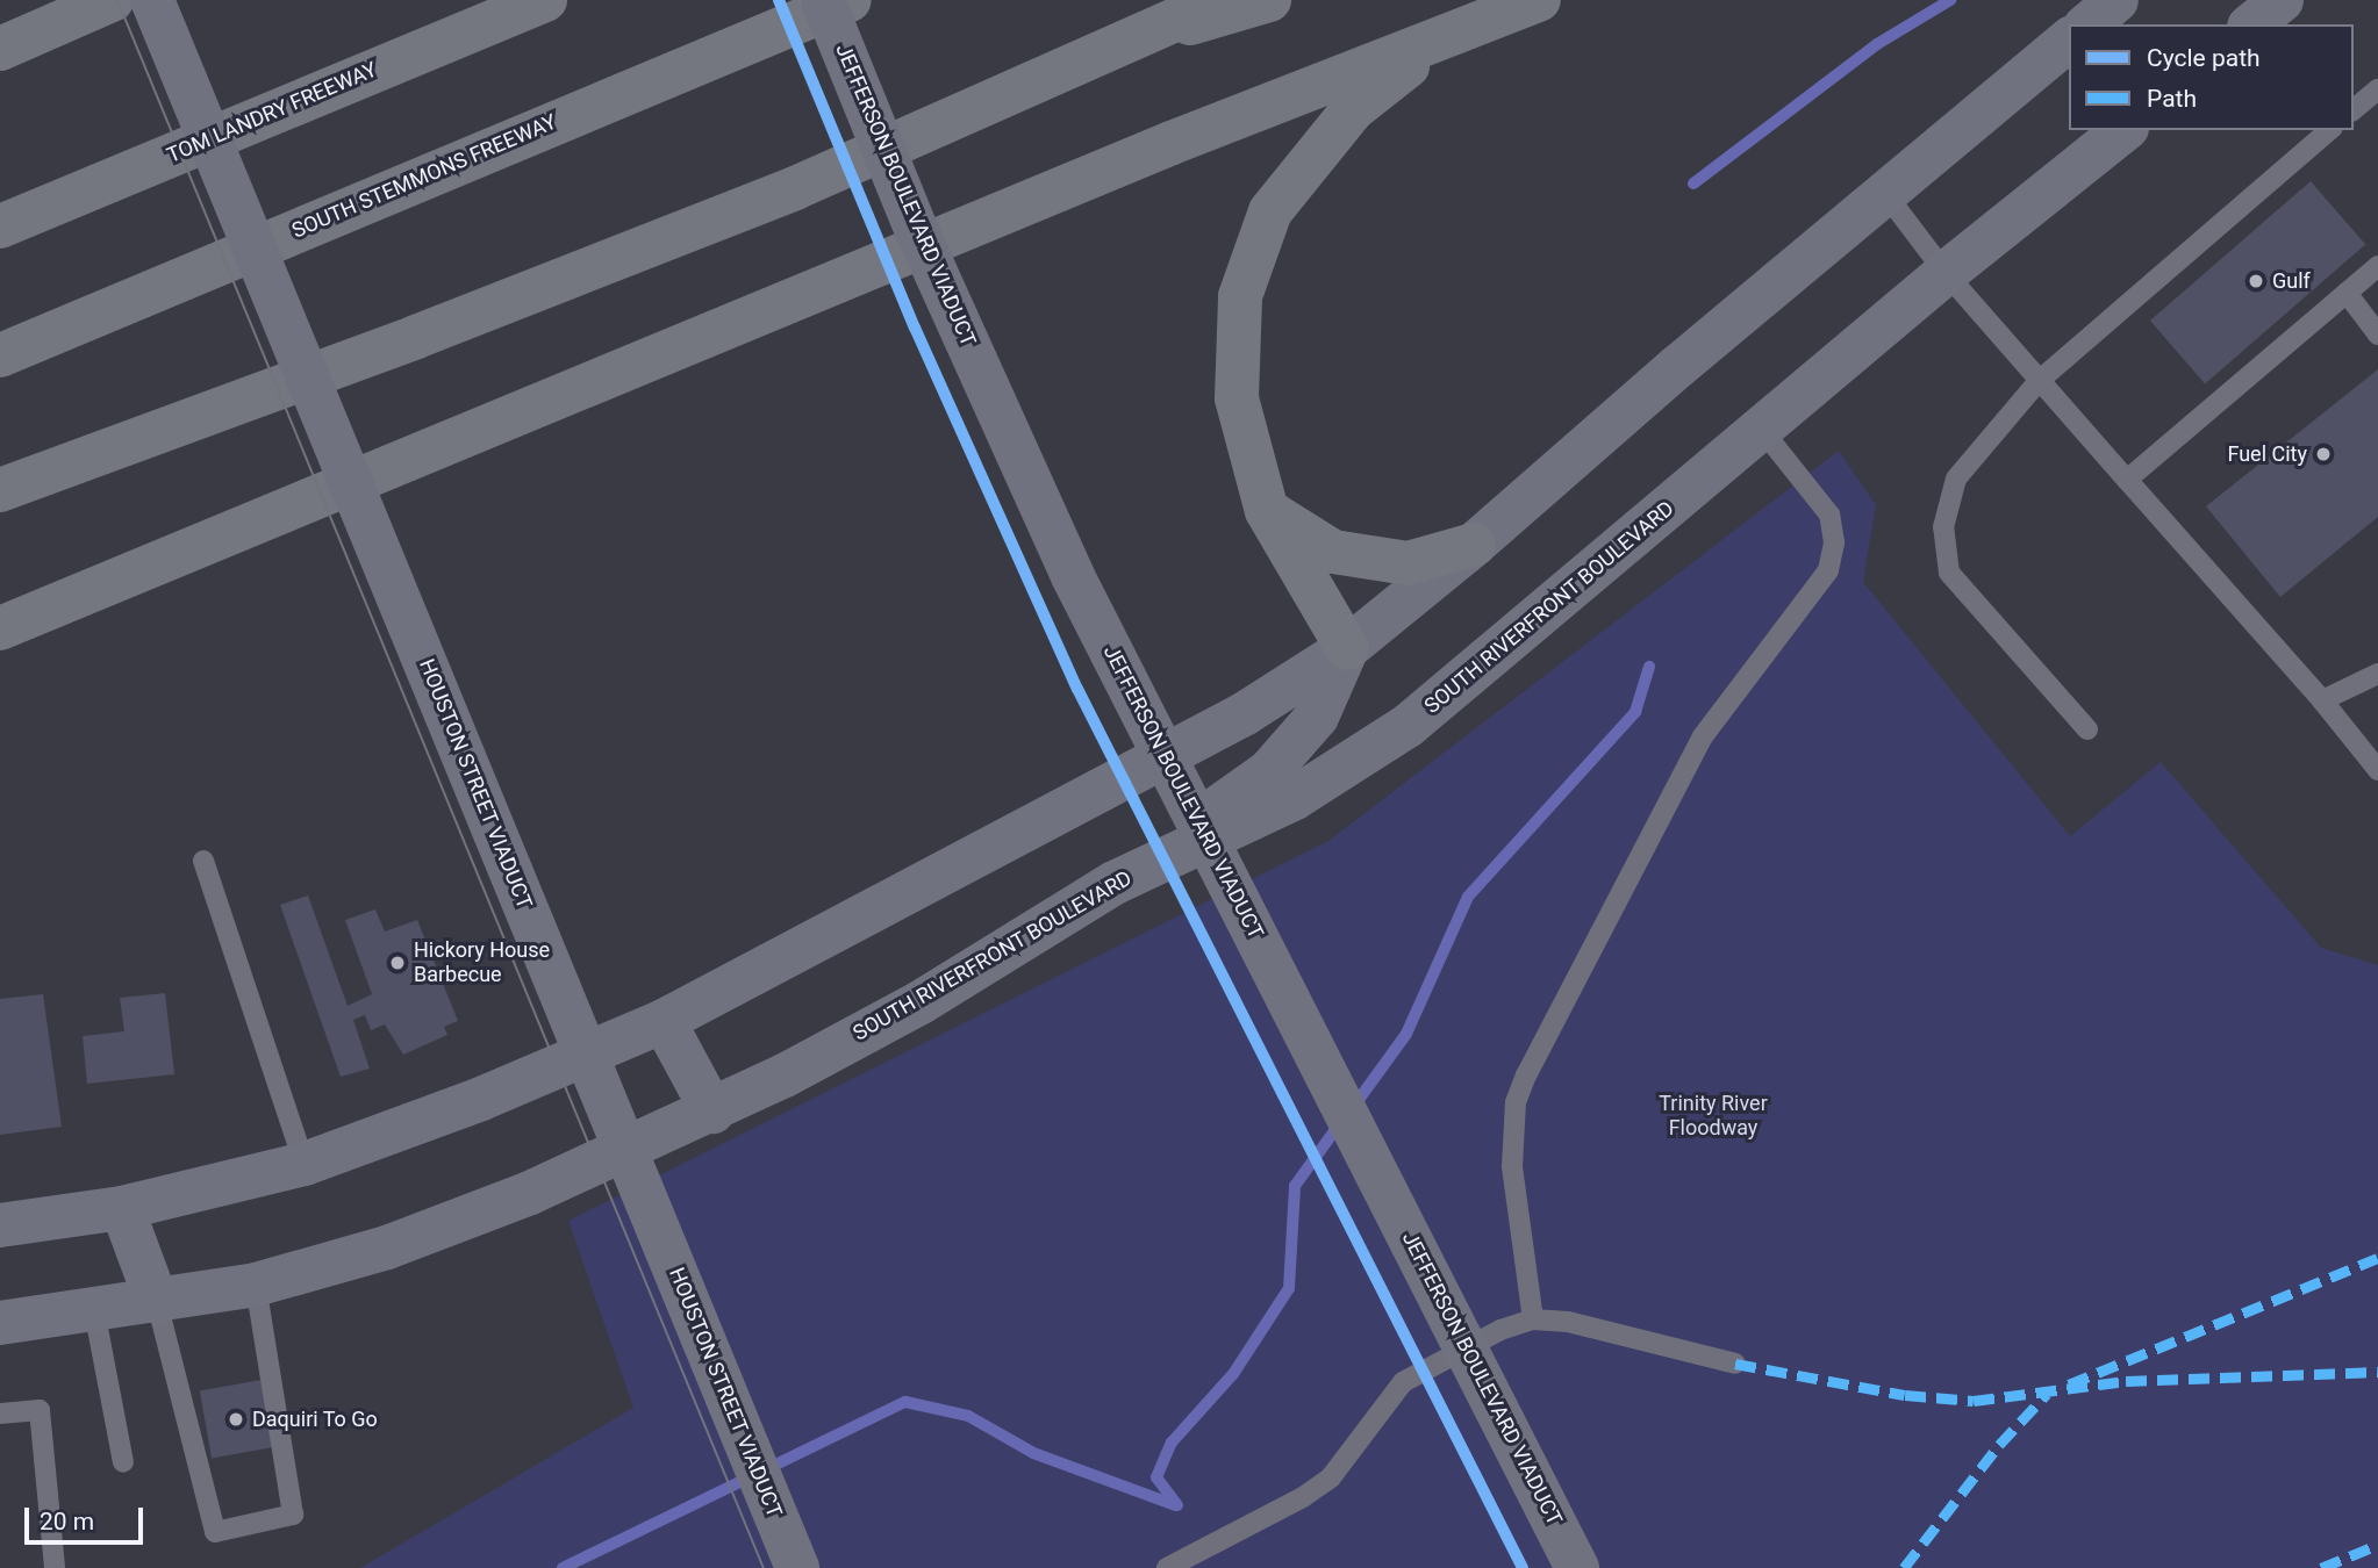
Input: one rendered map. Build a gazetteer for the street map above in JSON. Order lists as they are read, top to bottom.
{
  "streets": {
    "highway": ["TOM LANDRY FREEWAY", "SOUTH STEMMONS FREEWAY"],
    "main road": ["JEFFERSON BOULEVARD VIADUCT", "SOUTH RIVERFRONT BOULEVARD", "HOUSTON STREET VIADUCT"]
  },
  "parks": ["Trinity River Floodway"],
  "places": [
    "Gulf",
    "Fuel City",
    "Hickory House Barbecue",
    "Daquiri To Go"
  ],
  "legend": ["Cycle path", "Path"],
  "scale_bar": "20 m"
}
